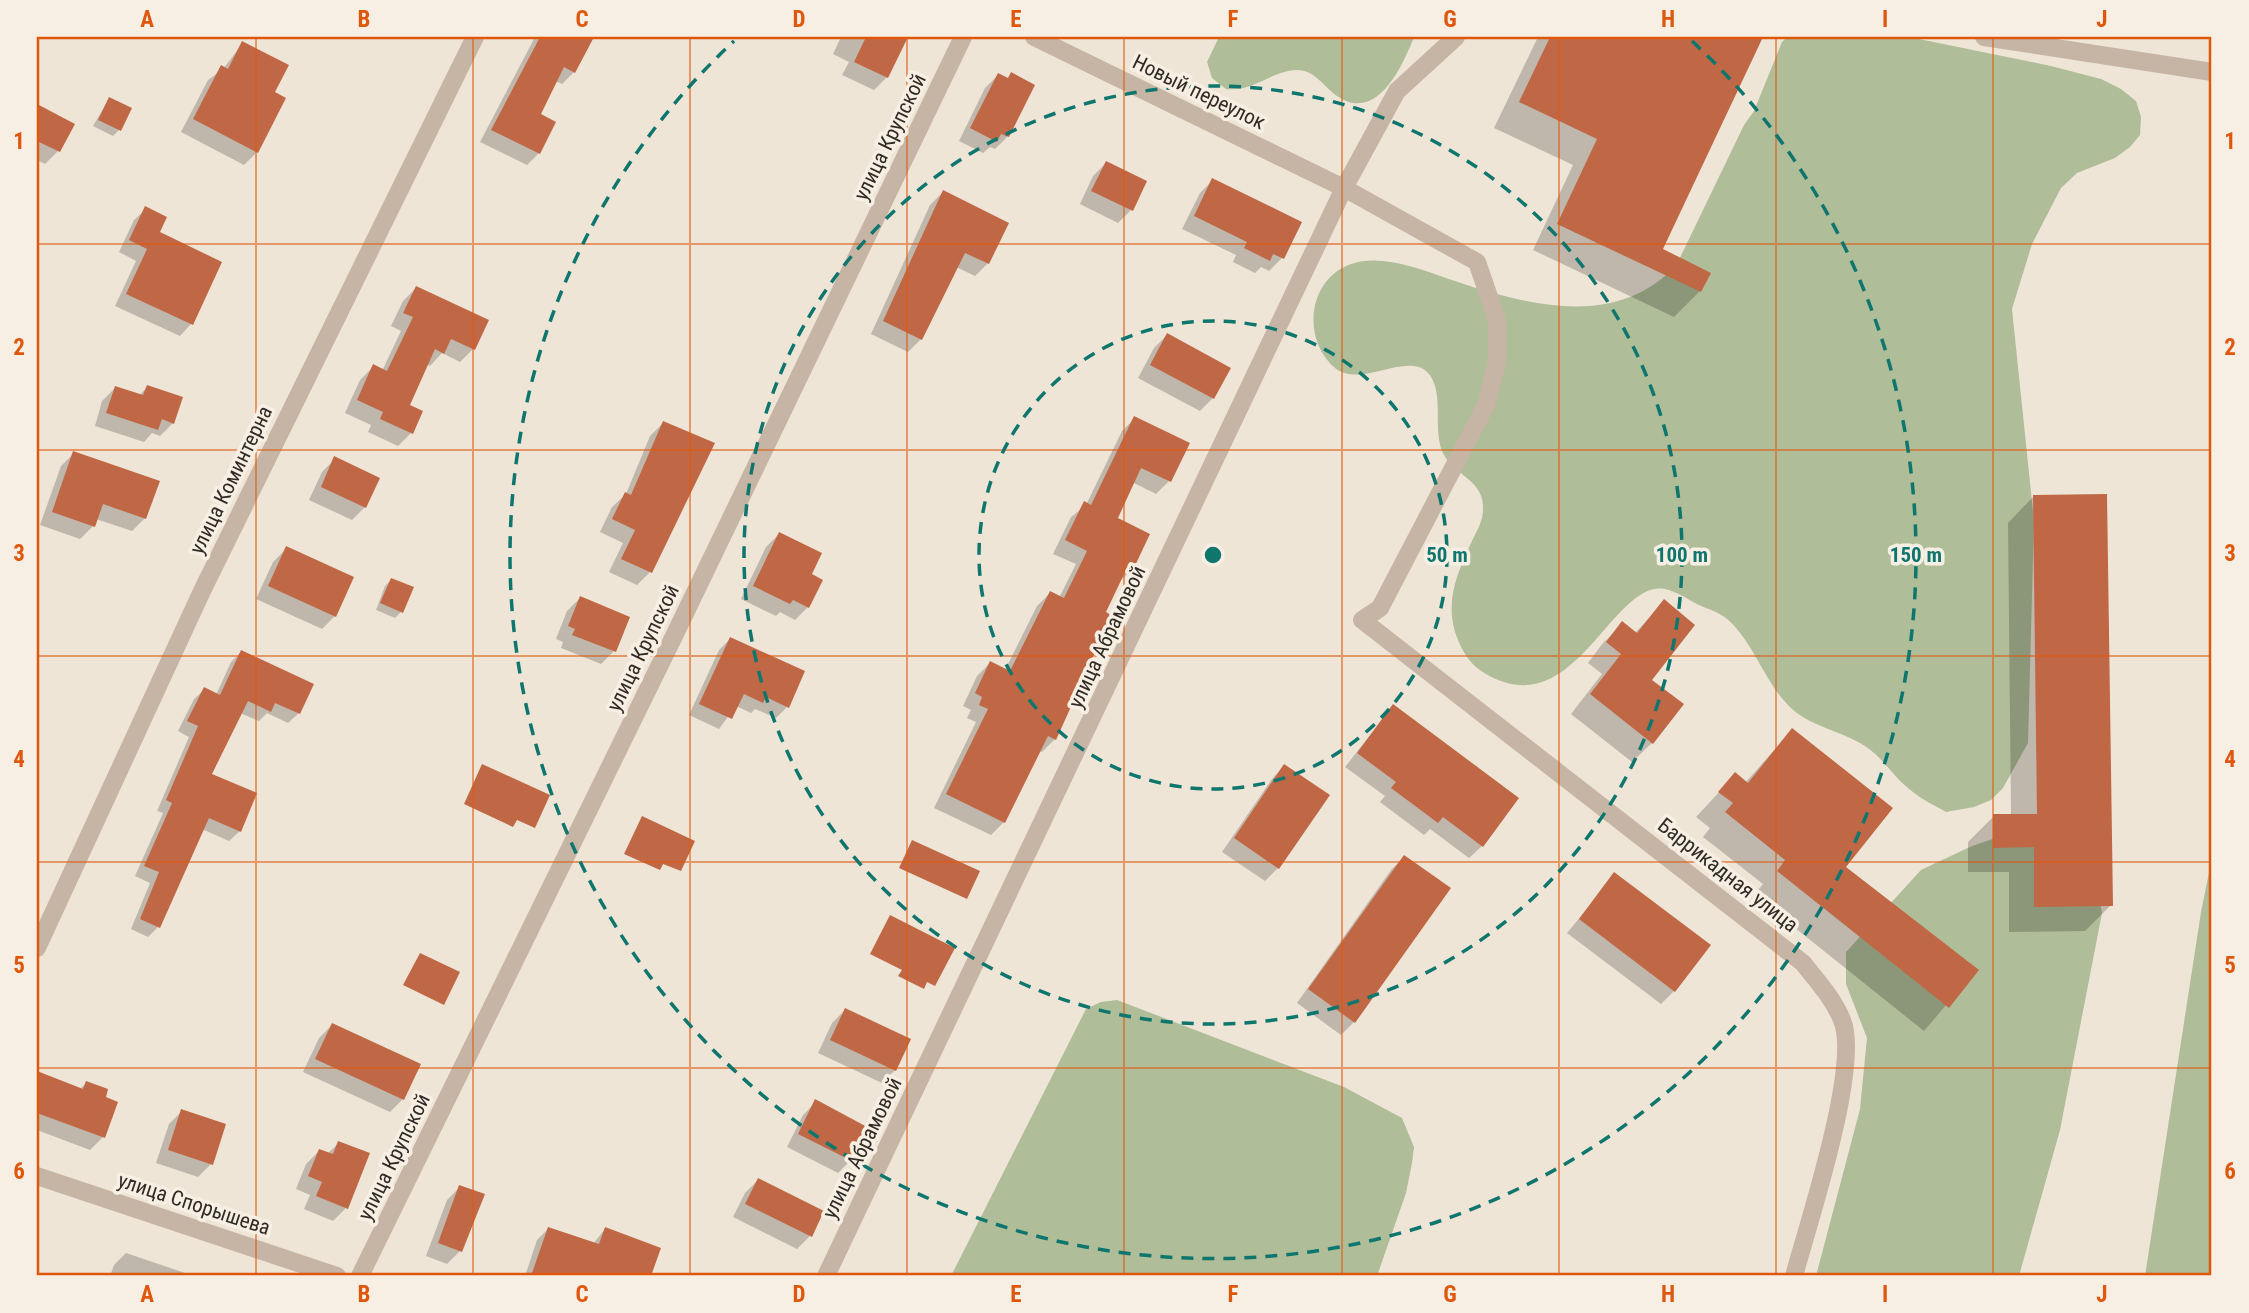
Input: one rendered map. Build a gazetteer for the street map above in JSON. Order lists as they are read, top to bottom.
{
  "streets": {
    "street": [
      "Новый переулок",
      "улица Крупской",
      "улица Коминтерна",
      "улица Абрамовой",
      "Баррикадная улица",
      "улица Спорышева"
    ]
  },
  "crossings": [
    ["Новый переулок", "улица Абрамовой"],
    ["Новый переулок", "Баррикадная улица"]
  ],
  "grid": {
    "columns": [
      "A",
      "B",
      "C",
      "D",
      "E",
      "F",
      "G",
      "H",
      "I",
      "J"
    ],
    "rows": [
      "1",
      "2",
      "3",
      "4",
      "5",
      "6"
    ]
  },
  "rings": ["50 m", "100 m", "150 m"]
}
